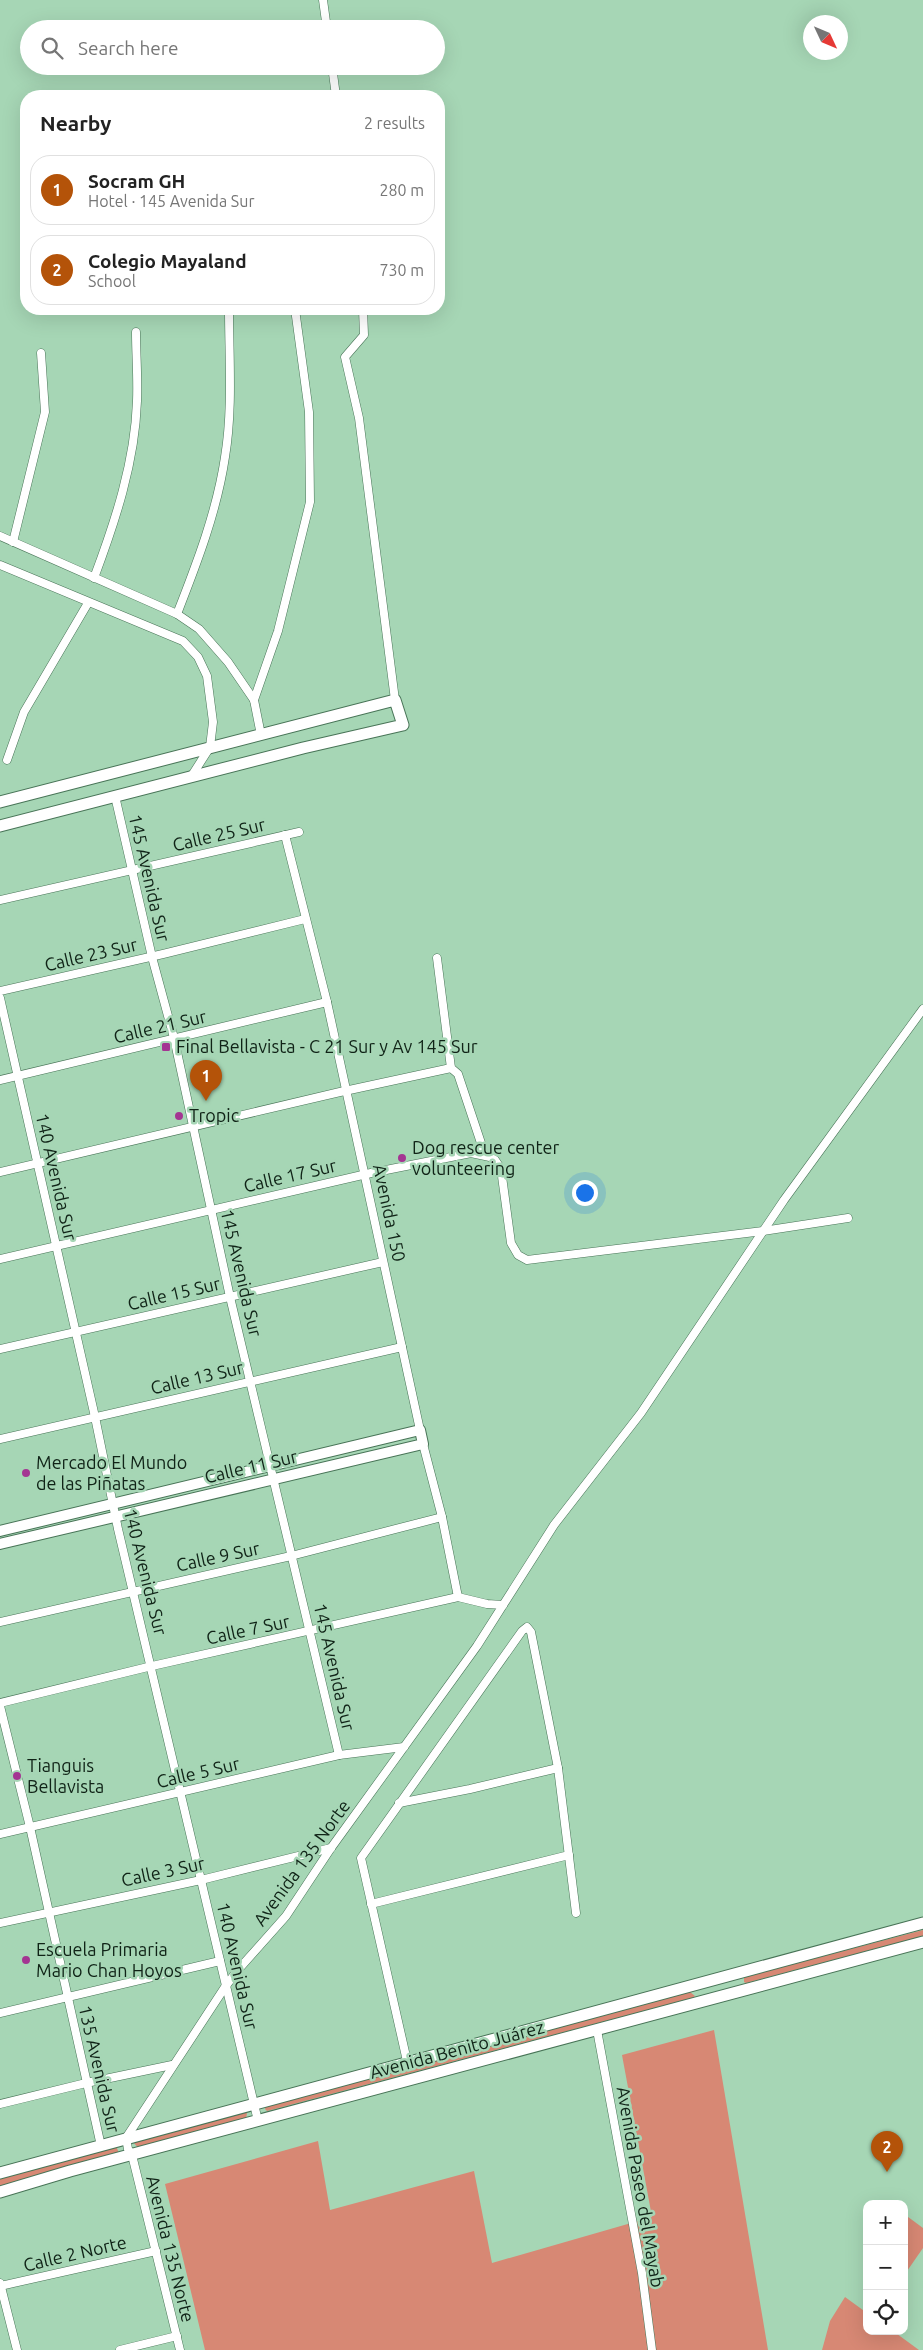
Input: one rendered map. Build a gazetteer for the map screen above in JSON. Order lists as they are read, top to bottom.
{
  "streets": {
    "main road": ["Avenida Benito Juárez"],
    "street": [
      "Calle 25 Sur",
      "145 Avenida Sur",
      "Calle 23 Sur",
      "Calle 21 Sur",
      "Calle 17 Sur",
      "140 Avenida Sur",
      "Avenida 150",
      "Calle 15 Sur",
      "Calle 13 Sur",
      "Calle 11 Sur",
      "Calle 9 Sur",
      "Calle 7 Sur",
      "Calle 5 Sur",
      "Avenida 135 Norte",
      "Calle 3 Sur",
      "135 Avenida Sur",
      "Avenida Paseo del Mayab",
      "Calle 2 Norte"
    ]
  },
  "crossings": [
    ["Calle 25 Sur", "145 Avenida Sur"],
    ["Calle 25 Sur", "Avenida 150"],
    ["145 Avenida Sur", "Calle 23 Sur"],
    ["145 Avenida Sur", "Calle 21 Sur"],
    ["145 Avenida Sur", "Calle 17 Sur"],
    ["145 Avenida Sur", "Calle 15 Sur"],
    ["145 Avenida Sur", "Calle 13 Sur"],
    ["145 Avenida Sur", "Calle 11 Sur"],
    ["145 Avenida Sur", "Calle 9 Sur"],
    ["145 Avenida Sur", "Calle 7 Sur"],
    ["145 Avenida Sur", "Calle 5 Sur"],
    ["Calle 23 Sur", "Avenida 150"],
    ["Calle 21 Sur", "140 Avenida Sur"],
    ["Calle 21 Sur", "Avenida 150"],
    ["Calle 17 Sur", "140 Avenida Sur"],
    ["Calle 17 Sur", "Avenida 150"],
    ["140 Avenida Sur", "Calle 15 Sur"],
    ["140 Avenida Sur", "Calle 13 Sur"],
    ["140 Avenida Sur", "Calle 11 Sur"],
    ["140 Avenida Sur", "Calle 9 Sur"],
    ["140 Avenida Sur", "Calle 7 Sur"],
    ["140 Avenida Sur", "Calle 5 Sur"],
    ["140 Avenida Sur", "Avenida 135 Norte"],
    ["140 Avenida Sur", "Calle 3 Sur"],
    ["140 Avenida Sur", "Avenida Benito Juárez"],
    ["Avenida 150", "Calle 15 Sur"],
    ["Avenida 150", "Calle 13 Sur"],
    ["Avenida 150", "Calle 11 Sur"],
    ["Avenida 150", "Calle 9 Sur"],
    ["Avenida 150", "Calle 7 Sur"],
    ["Calle 7 Sur", "Avenida 135 Norte"],
    ["Calle 7 Sur", "135 Avenida Sur"],
    ["Calle 5 Sur", "Avenida 135 Norte"],
    ["Calle 5 Sur", "135 Avenida Sur"],
    ["Avenida 135 Norte", "Calle 3 Sur"],
    ["Avenida 135 Norte", "Avenida Benito Juárez"],
    ["Avenida 135 Norte", "Calle 2 Norte"],
    ["Calle 3 Sur", "135 Avenida Sur"],
    ["Avenida Benito Juárez", "135 Avenida Sur"],
    ["Avenida Benito Juárez", "Avenida Paseo del Mayab"]
  ],
  "places": {
    "transit": ["Final Bellavista - C 21 Sur y Av 145 Sur"],
    "other": [
      "Tropic",
      "Dog rescue center volunteering",
      "Mercado El Mundo de las Piñatas",
      "Tianguis Bellavista",
      "Escuela Primaria Mario Chan Hoyos"
    ]
  },
  "north": "bottom right",
  "page": {
    "search": "Search here",
    "heading": ["Nearby", "2 results"],
    "list": [
      {
        "mark": "1",
        "name": "Socram GH",
        "note": "Hotel · 145 Avenida Sur",
        "value": "280 m"
      },
      {
        "mark": "2",
        "name": "Colegio Mayaland",
        "note": "School",
        "value": "730 m"
      }
    ],
    "pins": ["1", "2"],
    "map_buttons": ["+", "−"]
  }
}
